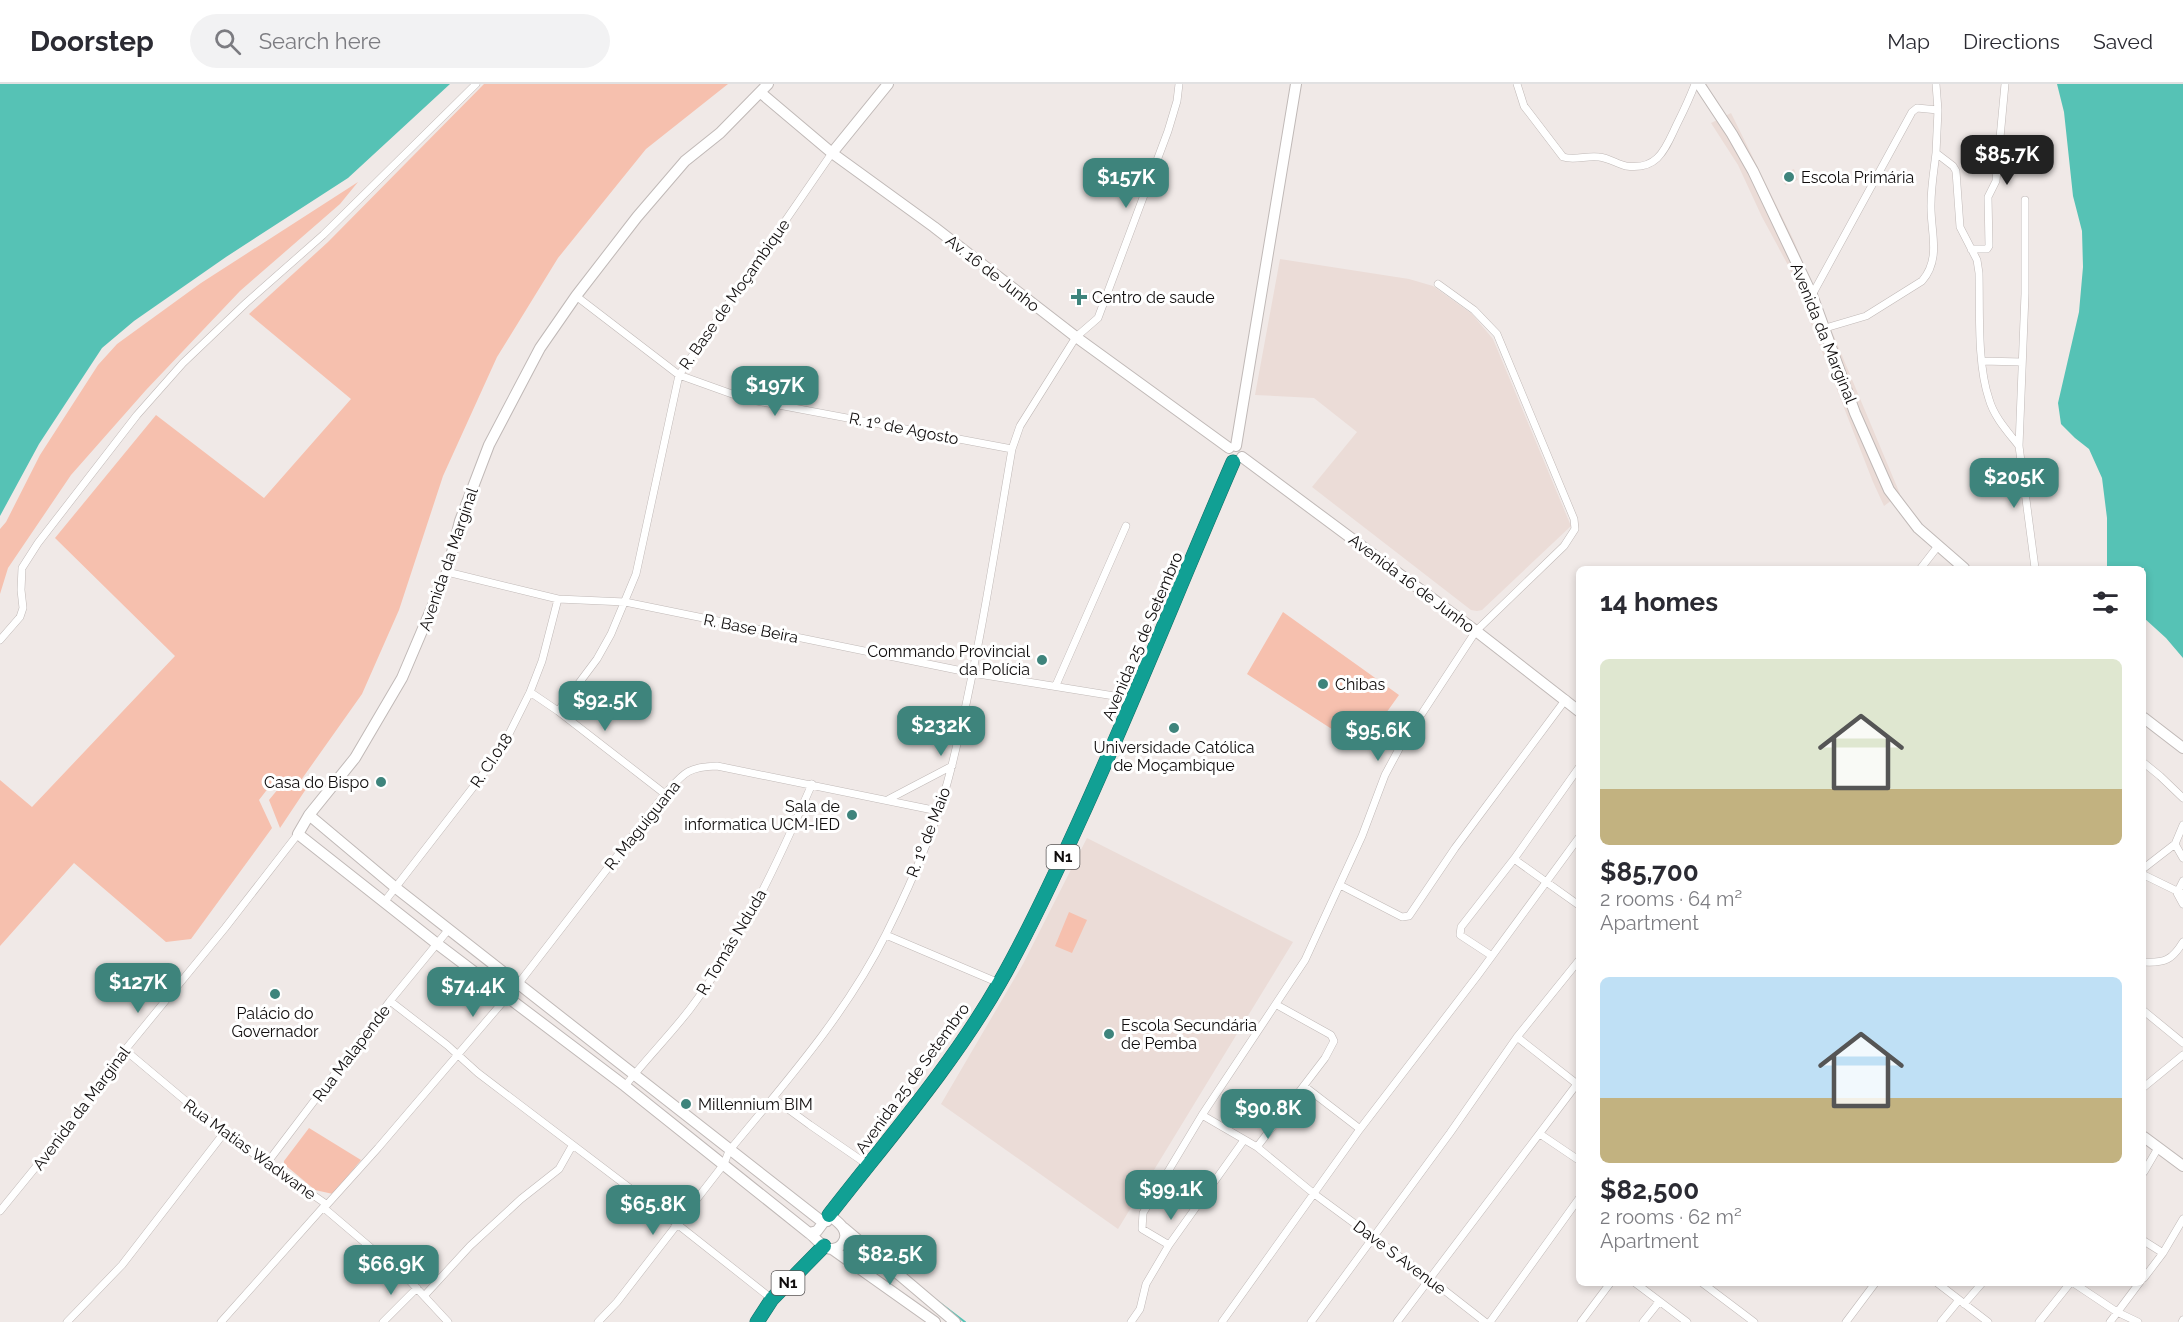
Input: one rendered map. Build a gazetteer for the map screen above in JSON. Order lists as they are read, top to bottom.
{
  "streets": {
    "highway": ["Avenida 25 de Setembro", "N1"],
    "street": [
      "Av. 16 de Junho",
      "R. Base de Moçambique",
      "Avenida da Marginal",
      "R. 1º de Agosto",
      "Avenida 16 de Junho",
      "R. Base Beira",
      "R. CI.018",
      "R. Maguiguana",
      "R. 1º de Maio",
      "R. Tomás Nduda",
      "Rua Malapende",
      "Rua Matias Wadwane",
      "Dave S Avenue"
    ]
  },
  "crossings": [
    ["Av. 16 de Junho", "R. Base de Moçambique"],
    ["Av. 16 de Junho", "Avenida da Marginal"],
    ["Av. 16 de Junho", "Avenida 16 de Junho"],
    ["Av. 16 de Junho", "Avenida 25 de Setembro"],
    ["Av. 16 de Junho", "R. 1º de Maio"],
    ["R. Base de Moçambique", "R. 1º de Agosto"],
    ["R. Base de Moçambique", "R. Base Beira"],
    ["Avenida da Marginal", "R. 1º de Agosto"],
    ["Avenida da Marginal", "R. Base Beira"],
    ["Avenida da Marginal", "Rua Matias Wadwane"],
    ["R. 1º de Agosto", "R. 1º de Maio"],
    ["Avenida 16 de Junho", "Avenida 25 de Setembro"],
    ["R. Base Beira", "Avenida 25 de Setembro"],
    ["R. Base Beira", "R. CI.018"],
    ["R. Base Beira", "R. 1º de Maio"],
    ["R. Maguiguana", "R. 1º de Maio"],
    ["R. Maguiguana", "R. Tomás Nduda"],
    ["R. Maguiguana", "Rua Matias Wadwane"],
    ["Rua Malapende", "Rua Matias Wadwane"]
  ],
  "places": {
    "other": [
      "Escola Primária",
      "Commando Provincial da Polícia",
      "Chibas",
      "Universidade Católica de Moçambique",
      "Casa do Bispo",
      "Sala de informatica UCM-IED",
      "Palácio do Governador",
      "Escola Secundária de Pemba",
      "Millennium BIM"
    ],
    "health": ["Centro de saude"]
  },
  "page": {
    "header": "Doorstep",
    "search": "Search here",
    "nav": ["Map", "Directions", "Saved"],
    "price": [
      "$85.7K",
      "$157K",
      "$197K",
      "$205K",
      "$92.5K",
      "$232K",
      "$95.6K",
      "$127K",
      "$74.4K",
      "$90.8K",
      "$99.1K",
      "$65.8K",
      "$82.5K",
      "$66.9K"
    ],
    "heading": "14 homes",
    "list": [
      {
        "name": "$85,700",
        "note": "2 rooms · 64 m² · Apartment"
      },
      {
        "name": "$82,500",
        "note": "2 rooms · 62 m² · Apartment"
      }
    ]
  }
}
